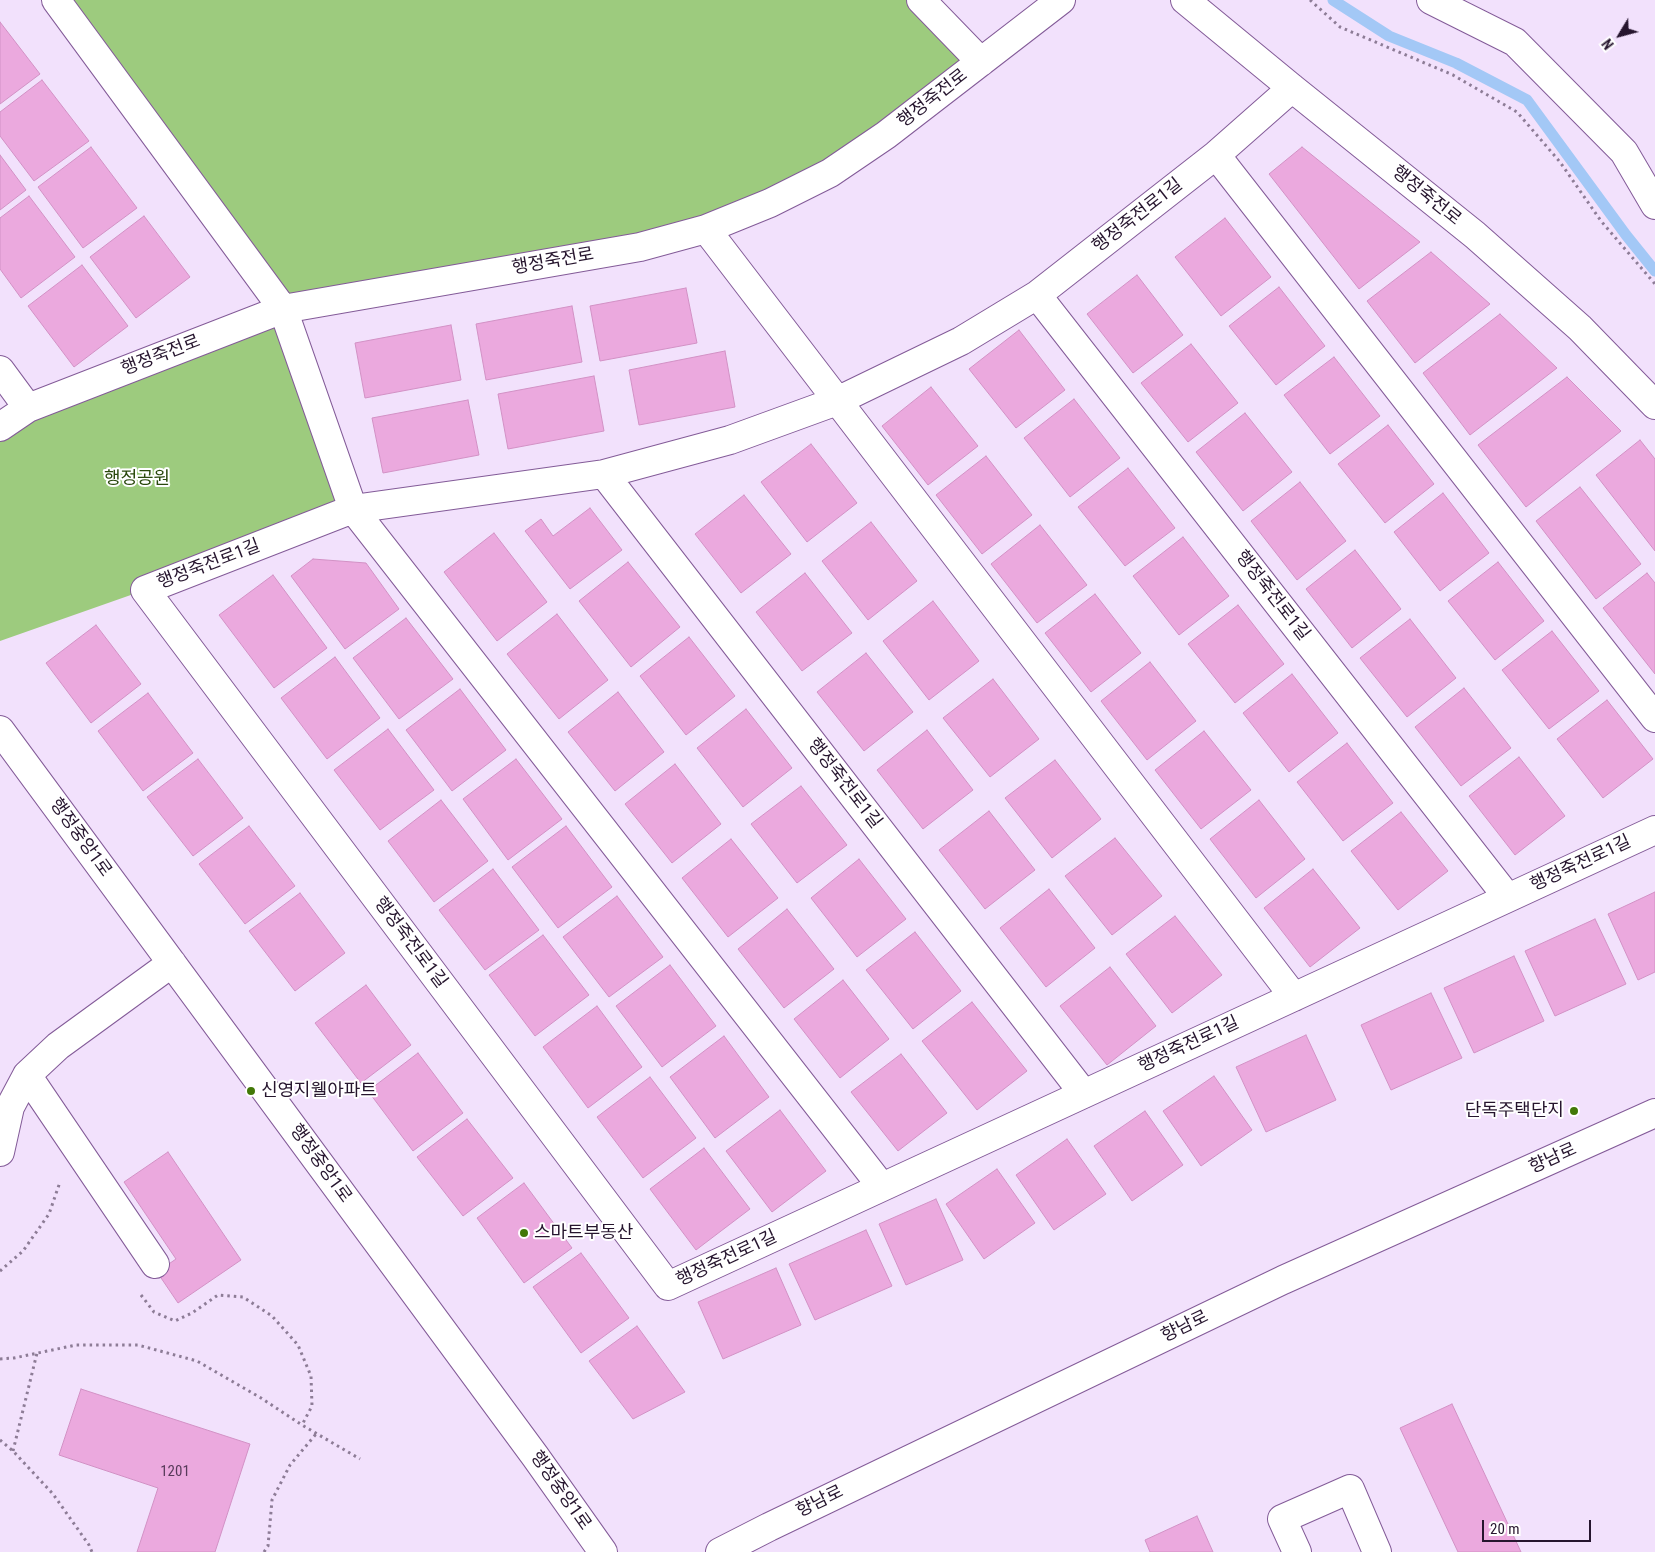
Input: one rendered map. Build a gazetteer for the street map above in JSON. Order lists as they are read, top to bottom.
{
  "streets": {
    "street": [
      "행정죽전로",
      "행정죽전로1길",
      "행정중앙1로",
      "향남로"
    ]
  },
  "crossings": [
    ["행정죽전로", "행정죽전로1길"]
  ],
  "parks": ["행정공원"],
  "places": ["신영지웰아파트", "단독주택단지", "스마트부동산"],
  "house_numbers": ["1201"],
  "scale_bar": "20 m",
  "north": "bottom left"
}
